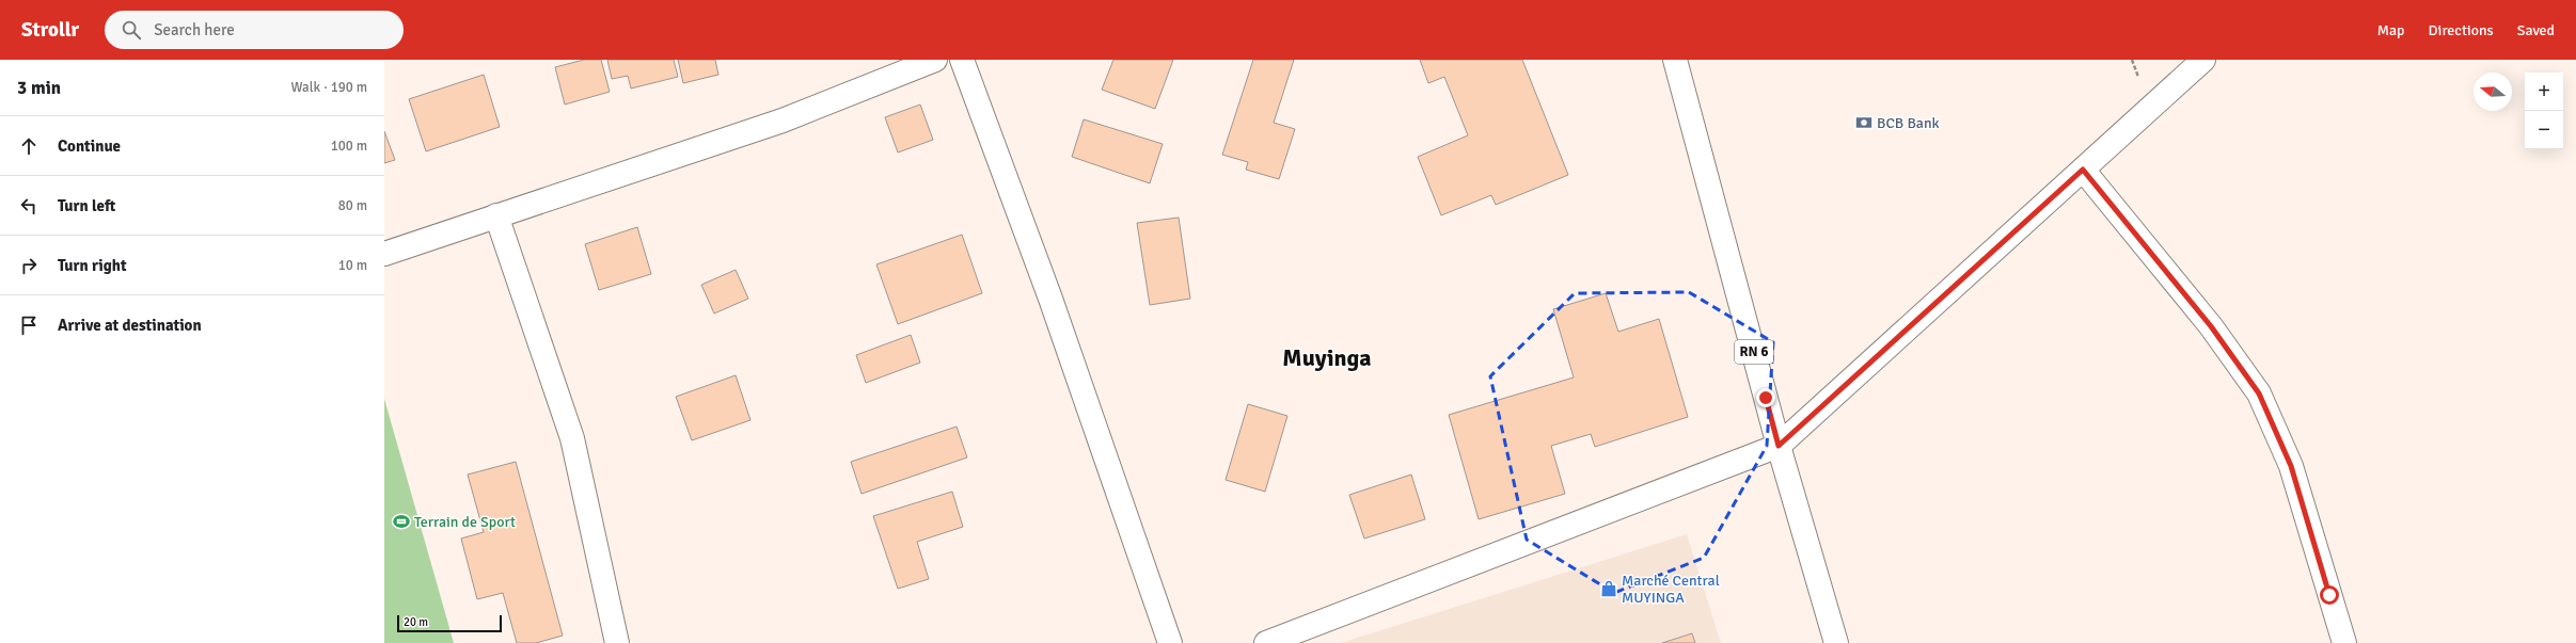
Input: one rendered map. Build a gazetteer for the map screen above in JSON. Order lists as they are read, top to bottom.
{
  "streets": {
    "street": ["RN 6"]
  },
  "districts": ["Muyinga"],
  "places": {
    "bank": ["BCB Bank"],
    "sports": ["Terrain de Sport"],
    "shop": ["Marché Central MUYINGA"]
  },
  "scale_bar": "20 m",
  "north": "left",
  "page": {
    "header": "Strollr",
    "search": "Search here",
    "nav": ["Map", "Directions", "Saved"],
    "heading": ["3 min", "Walk · 190 m"],
    "map_buttons": ["+", "−"],
    "list": [
      ["Continue", "100 m"],
      ["Turn left", "80 m"],
      ["Turn right", "10 m"],
      "Arrive at destination"
    ],
    "scale": "20 m"
  }
}
